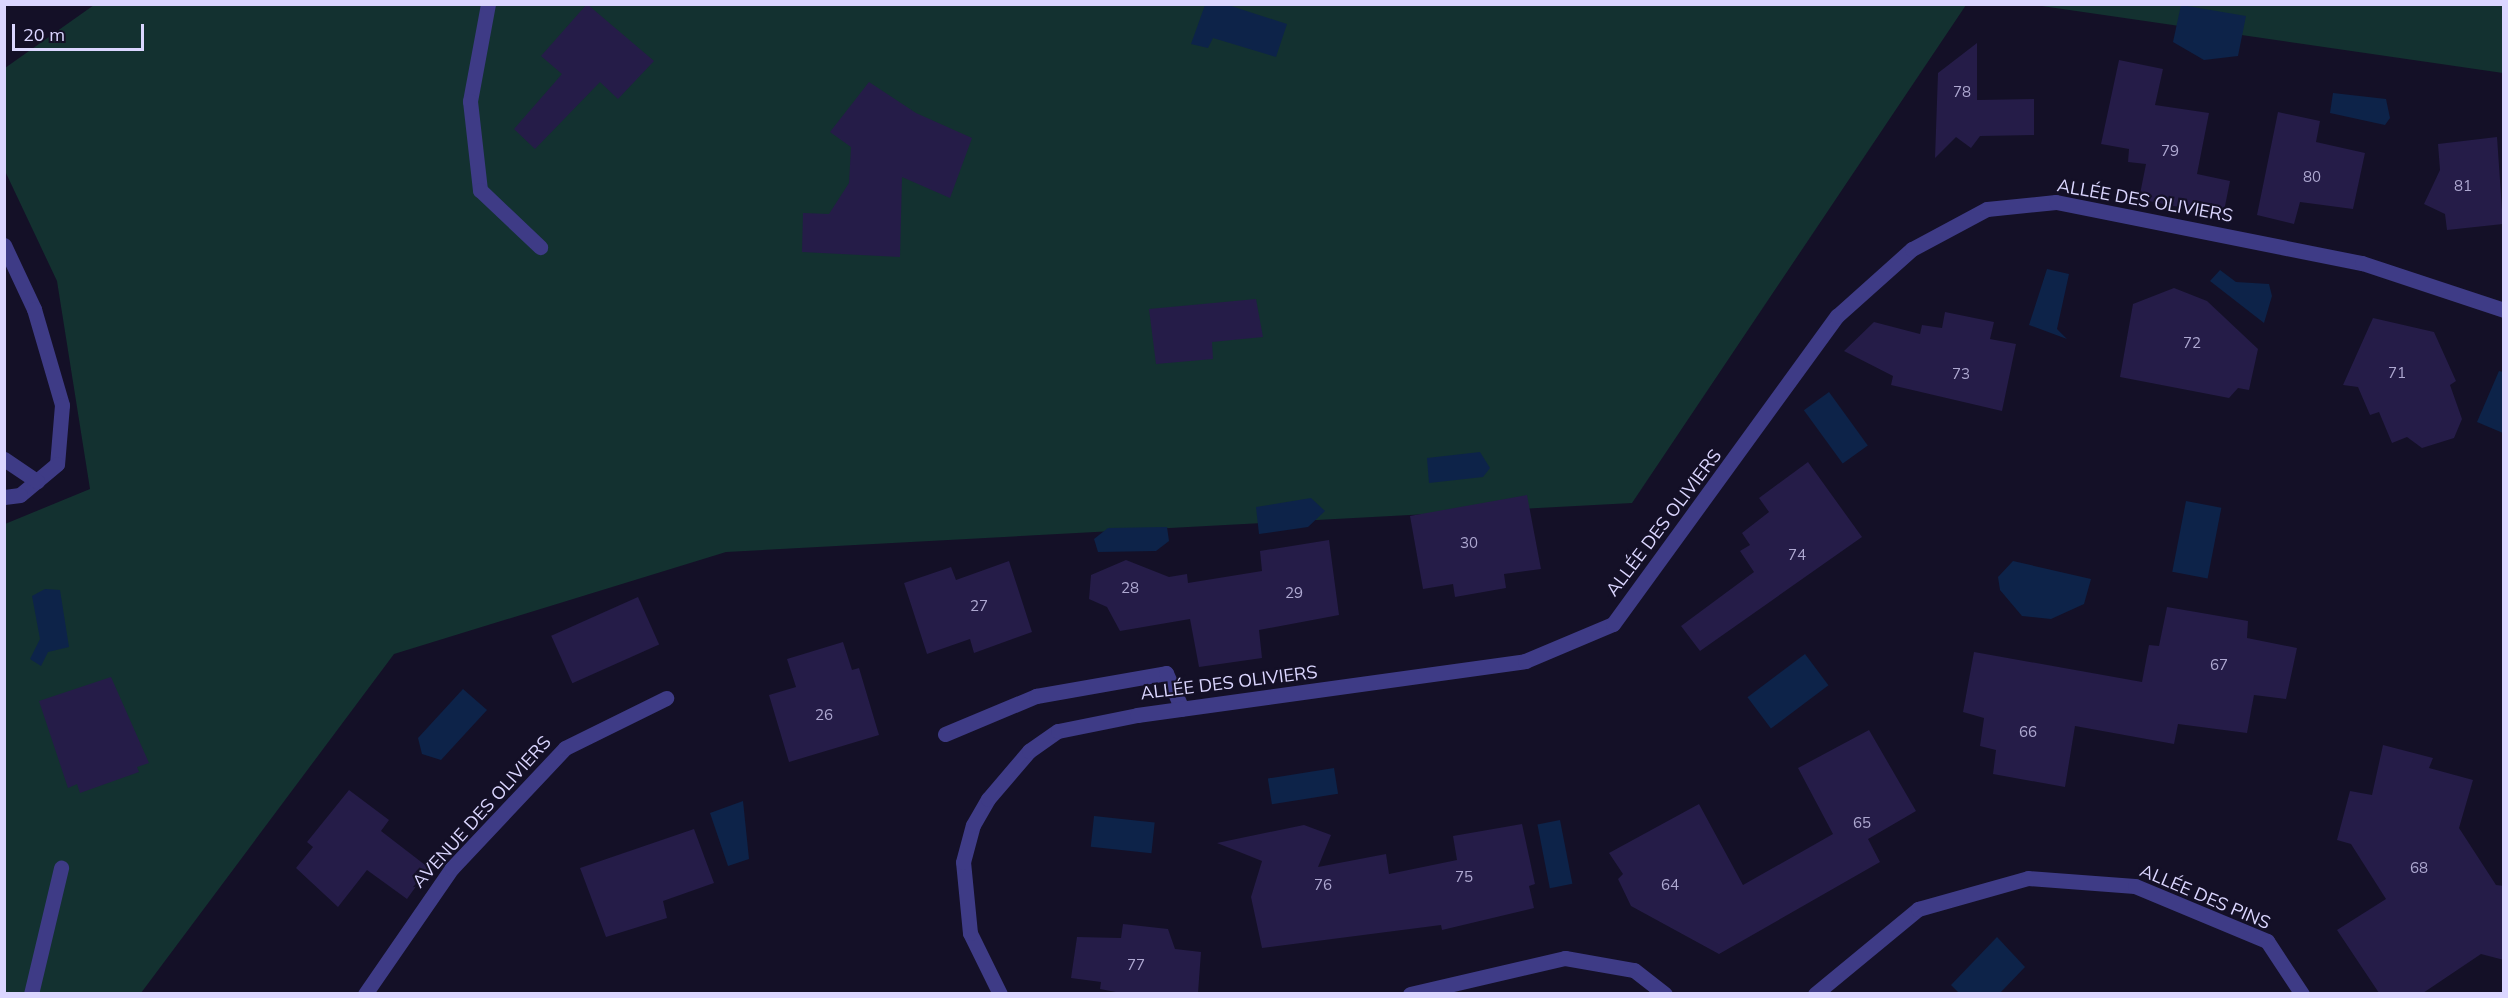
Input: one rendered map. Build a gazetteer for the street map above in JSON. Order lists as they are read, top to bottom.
{
  "streets": {
    "street": ["ALLÉE DES OLIVIERS", "AVENUE DES OLIVIERS", "ALLÉE DES PINS"]
  },
  "house_numbers": [
    "78",
    "79",
    "80",
    "81",
    "72",
    "71",
    "73",
    "30",
    "74",
    "28",
    "29",
    "27",
    "67",
    "26",
    "66",
    "65",
    "68",
    "75",
    "76",
    "64",
    "77"
  ],
  "scale_bar": "20 m"
}
